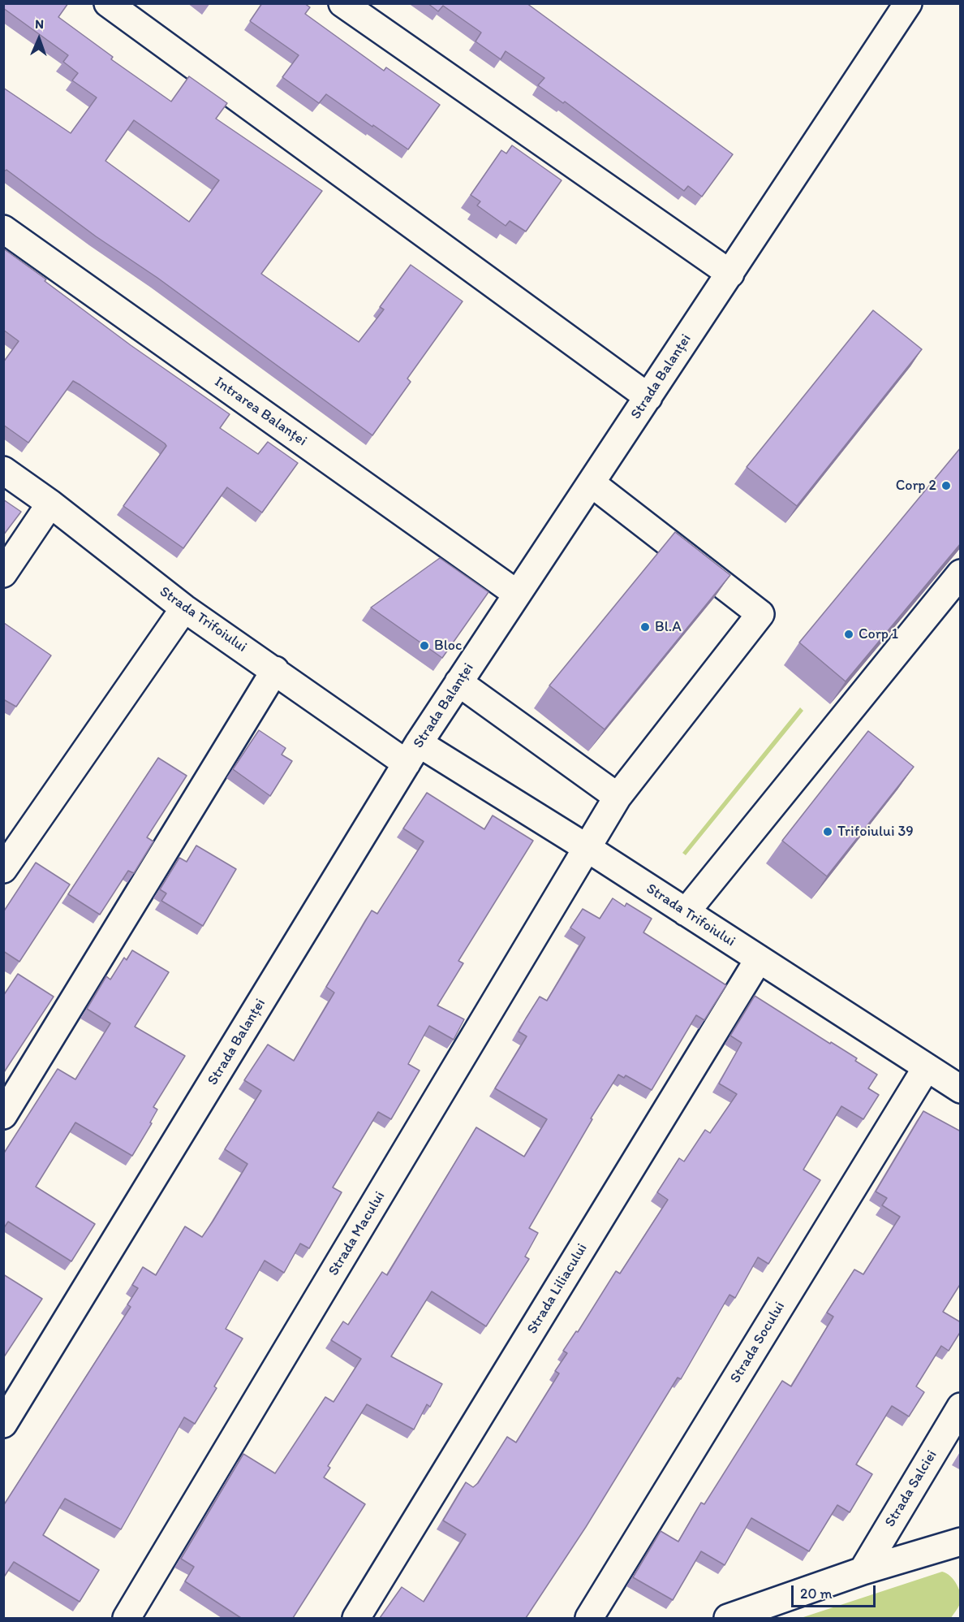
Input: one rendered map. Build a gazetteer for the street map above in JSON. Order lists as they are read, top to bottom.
{
  "streets": {
    "street": [
      "Strada Balanței",
      "Intrarea Balanței",
      "Strada Trifoiului",
      "Strada Macului",
      "Strada Liliacului",
      "Strada Socului",
      "Strada Salciei"
    ]
  },
  "crossings": [
    ["Strada Balanței", "Intrarea Balanței"],
    ["Strada Balanței", "Strada Trifoiului"],
    ["Strada Balanței", "Strada Macului"],
    ["Strada Trifoiului", "Strada Macului"],
    ["Strada Trifoiului", "Strada Liliacului"],
    ["Strada Trifoiului", "Strada Socului"]
  ],
  "places": [
    "Corp 2",
    "Bl.A",
    "Corp 1",
    "Bloc",
    "Trifoiului 39"
  ],
  "scale_bar": "20 m",
  "north": "top"
}
